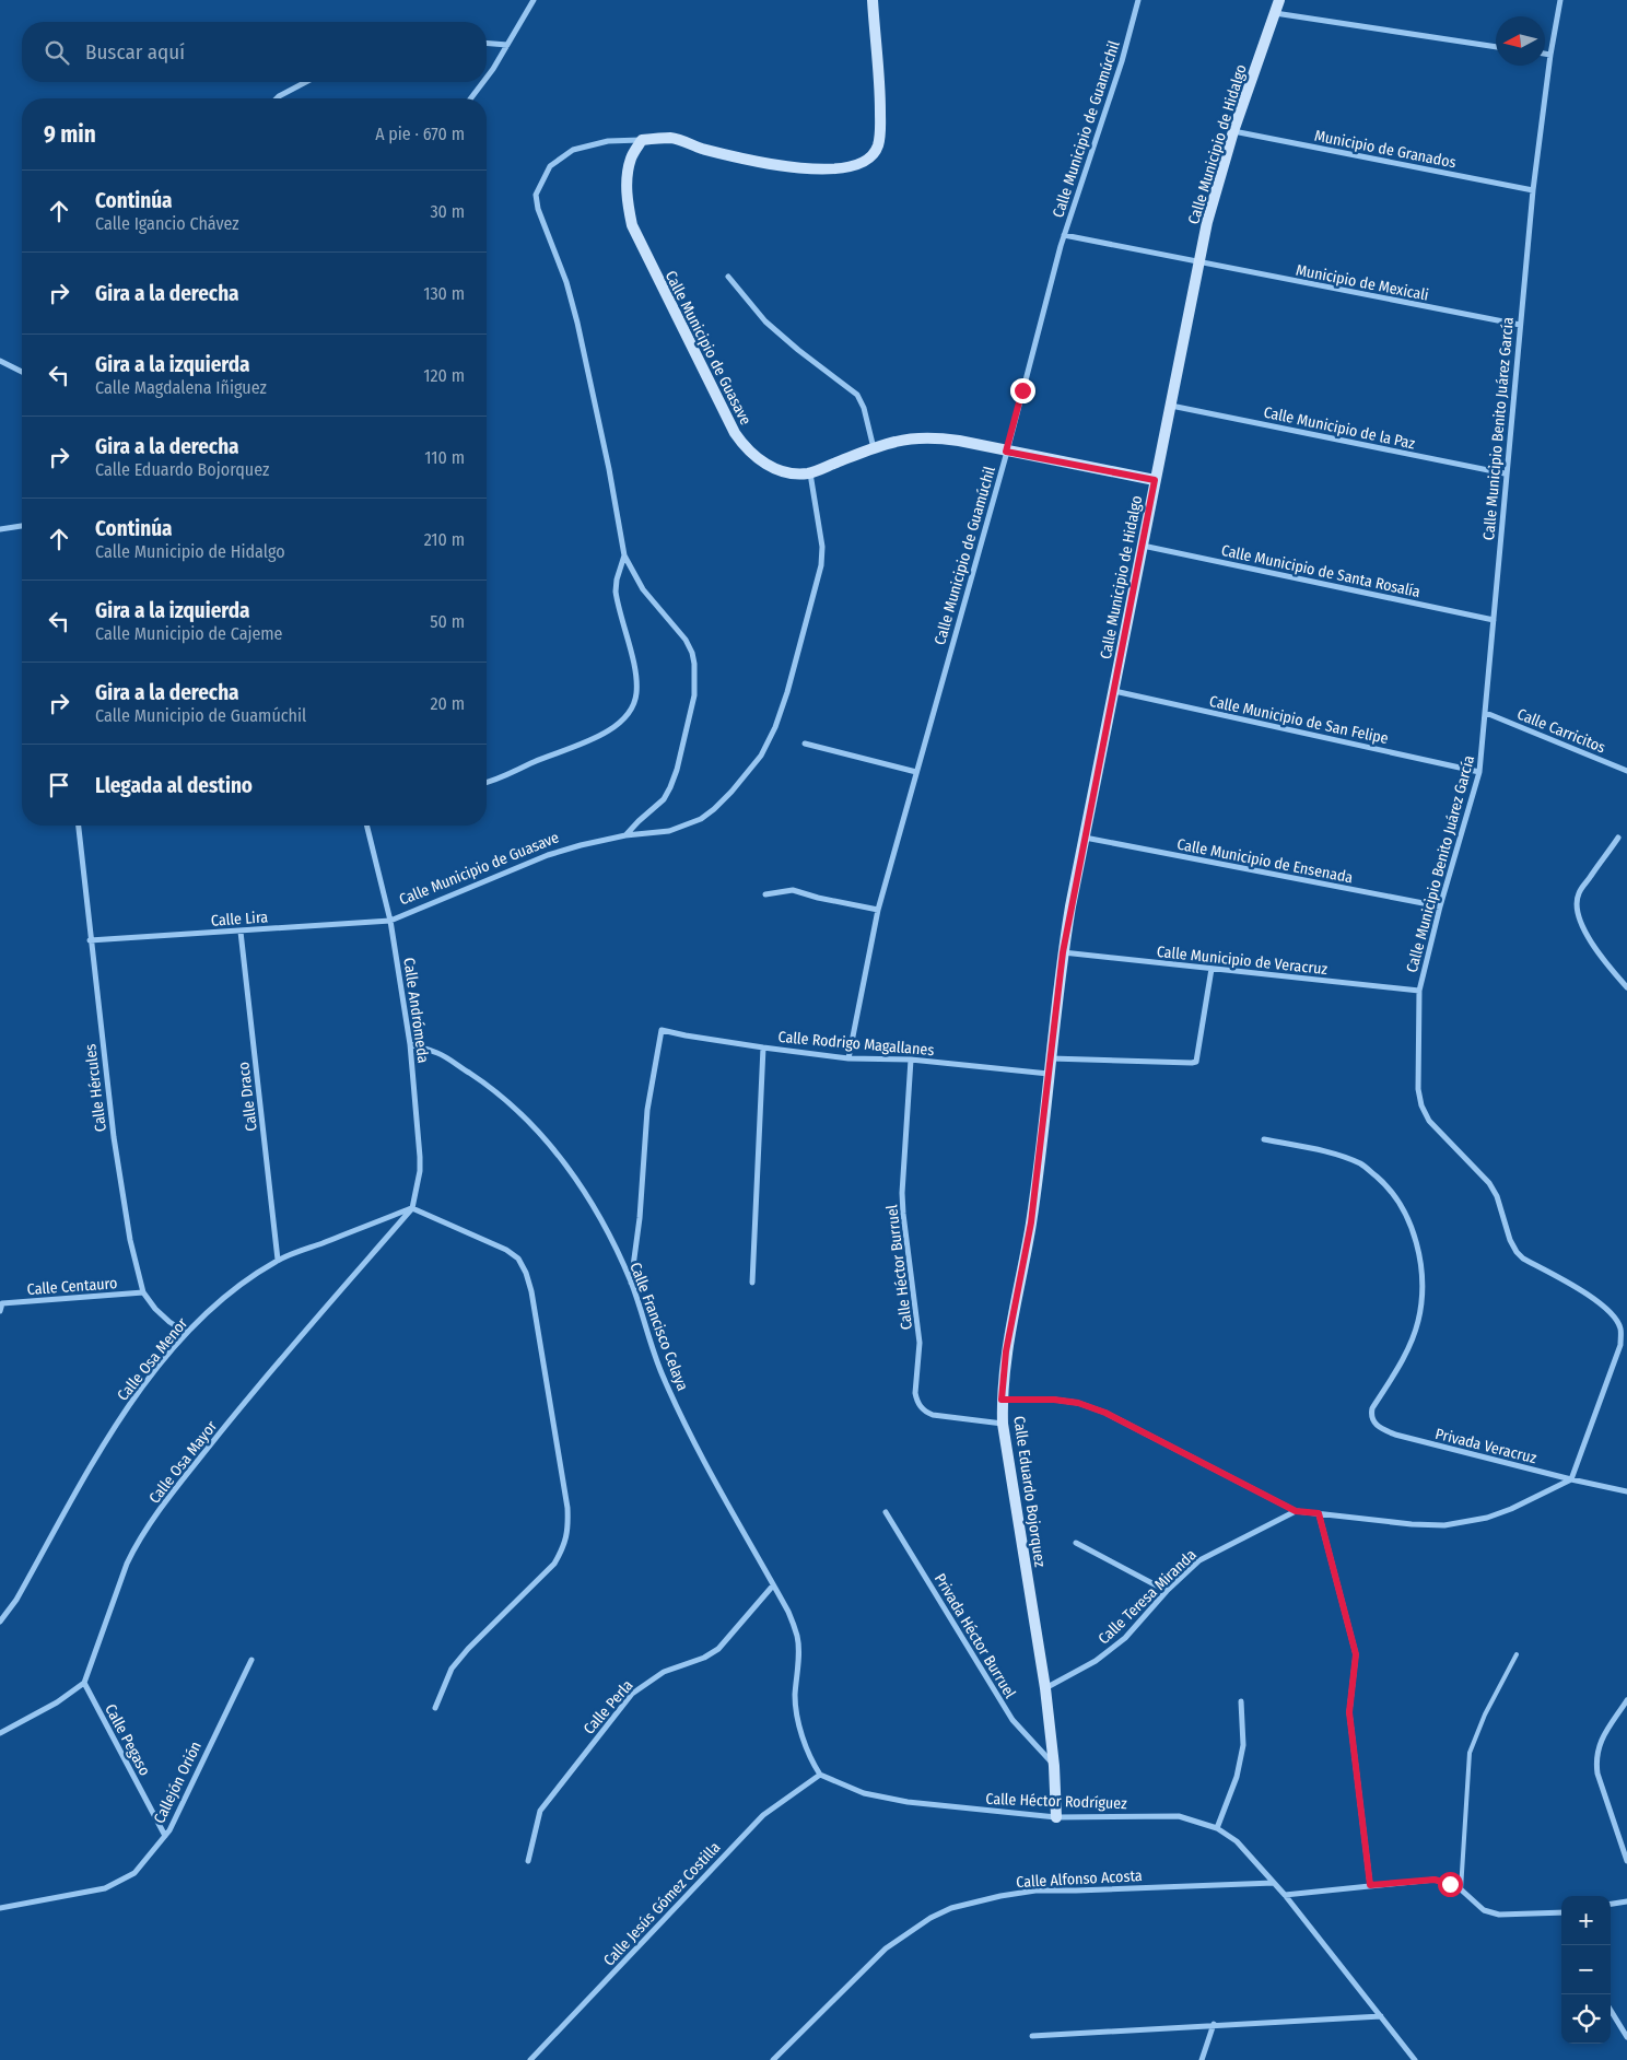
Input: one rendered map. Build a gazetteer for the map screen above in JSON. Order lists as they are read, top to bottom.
{
  "streets": {
    "street": [
      "Calle Municipio de Guamúchil",
      "Calle Municipio de Hidalgo",
      "Municipio de Granados",
      "Municipio de Mexicali",
      "Calle Municipio de Guasave",
      "Calle Municipio de la Paz",
      "Calle Municipio Benito Juárez García",
      "Calle Municipio de Santa Rosalía",
      "Calle Municipio de San Felipe",
      "Calle Carricitos",
      "Calle Municipio de Ensenada",
      "Calle Lira",
      "Calle Municipio de Veracruz",
      "Calle Andrómeda",
      "Calle Rodrigo Magallanes",
      "Calle Hércules",
      "Calle Draco",
      "Calle Héctor Burruel",
      "Calle Centauro",
      "Calle Francisco Celaya",
      "Calle Osa Menor",
      "Privada Veracruz",
      "Calle Osa Mayor",
      "Calle Eduardo Bojorquez",
      "Calle Teresa Miranda",
      "Privada Héctor Burruel",
      "Calle Perla",
      "Calle Pegaso",
      "Callejón Orión",
      "Calle Héctor Rodríguez",
      "Calle Alfonso Acosta",
      "Calle Jesús Gómez Costilla"
    ]
  },
  "crossings": [
    ["Calle Municipio de Guamúchil", "Municipio de Mexicali"],
    ["Calle Municipio de Guamúchil", "Calle Rodrigo Magallanes"],
    ["Calle Municipio de Hidalgo", "Municipio de Granados"],
    ["Calle Municipio de Hidalgo", "Municipio de Mexicali"],
    ["Calle Municipio de Hidalgo", "Calle Municipio de la Paz"],
    ["Calle Municipio de Hidalgo", "Calle Municipio de Santa Rosalía"],
    ["Calle Municipio de Hidalgo", "Calle Municipio de San Felipe"],
    ["Calle Municipio de Hidalgo", "Calle Municipio de Ensenada"],
    ["Calle Municipio de Hidalgo", "Calle Municipio de Veracruz"],
    ["Calle Municipio de Hidalgo", "Calle Rodrigo Magallanes"],
    ["Calle Municipio de Hidalgo", "Calle Eduardo Bojorquez"],
    ["Municipio de Granados", "Calle Municipio Benito Juárez García"],
    ["Municipio de Mexicali", "Calle Municipio Benito Juárez García"],
    ["Calle Municipio de Guasave", "Calle Lira"],
    ["Calle Municipio de Guasave", "Calle Andrómeda"],
    ["Calle Municipio de la Paz", "Calle Municipio Benito Juárez García"],
    ["Calle Municipio Benito Juárez García", "Calle Municipio de Santa Rosalía"],
    ["Calle Municipio Benito Juárez García", "Calle Municipio de San Felipe"],
    ["Calle Municipio Benito Juárez García", "Calle Carricitos"],
    ["Calle Municipio Benito Juárez García", "Calle Municipio de Ensenada"],
    ["Calle Municipio Benito Juárez García", "Calle Municipio de Veracruz"],
    ["Calle Municipio Benito Juárez García", "Privada Veracruz"],
    ["Calle Lira", "Calle Andrómeda"],
    ["Calle Lira", "Calle Hércules"],
    ["Calle Lira", "Calle Draco"],
    ["Calle Andrómeda", "Calle Francisco Celaya"],
    ["Calle Andrómeda", "Calle Osa Menor"],
    ["Calle Andrómeda", "Calle Osa Mayor"],
    ["Calle Rodrigo Magallanes", "Calle Héctor Burruel"],
    ["Calle Rodrigo Magallanes", "Calle Francisco Celaya"],
    ["Calle Rodrigo Magallanes", "Calle Eduardo Bojorquez"],
    ["Calle Hércules", "Calle Centauro"],
    ["Calle Hércules", "Calle Osa Menor"],
    ["Calle Draco", "Calle Osa Menor"],
    ["Calle Héctor Burruel", "Calle Eduardo Bojorquez"],
    ["Calle Francisco Celaya", "Calle Perla"],
    ["Calle Francisco Celaya", "Calle Héctor Rodríguez"],
    ["Calle Francisco Celaya", "Calle Jesús Gómez Costilla"],
    ["Calle Osa Menor", "Calle Osa Mayor"],
    ["Calle Osa Mayor", "Calle Pegaso"],
    ["Calle Eduardo Bojorquez", "Calle Teresa Miranda"],
    ["Calle Eduardo Bojorquez", "Privada Héctor Burruel"],
    ["Calle Eduardo Bojorquez", "Calle Héctor Rodríguez"],
    ["Calle Pegaso", "Callejón Orión"],
    ["Calle Héctor Rodríguez", "Calle Alfonso Acosta"],
    ["Calle Héctor Rodríguez", "Calle Jesús Gómez Costilla"]
  ],
  "north": "left",
  "page": {
    "search": "Buscar aquí",
    "heading": ["9 min", "A pie · 670 m"],
    "list": [
      ["Continúa", "Calle Igancio Chávez", "30 m"],
      ["Gira a la derecha", "130 m"],
      ["Gira a la izquierda", "Calle Magdalena Iñiguez", "120 m"],
      ["Gira a la derecha", "Calle Eduardo Bojorquez", "110 m"],
      ["Continúa", "Calle Municipio de Hidalgo", "210 m"],
      ["Gira a la izquierda", "Calle Municipio de Cajeme", "50 m"],
      ["Gira a la derecha", "Calle Municipio de Guamúchil", "20 m"],
      "Llegada al destino"
    ],
    "map_buttons": ["+", "−"]
  }
}
